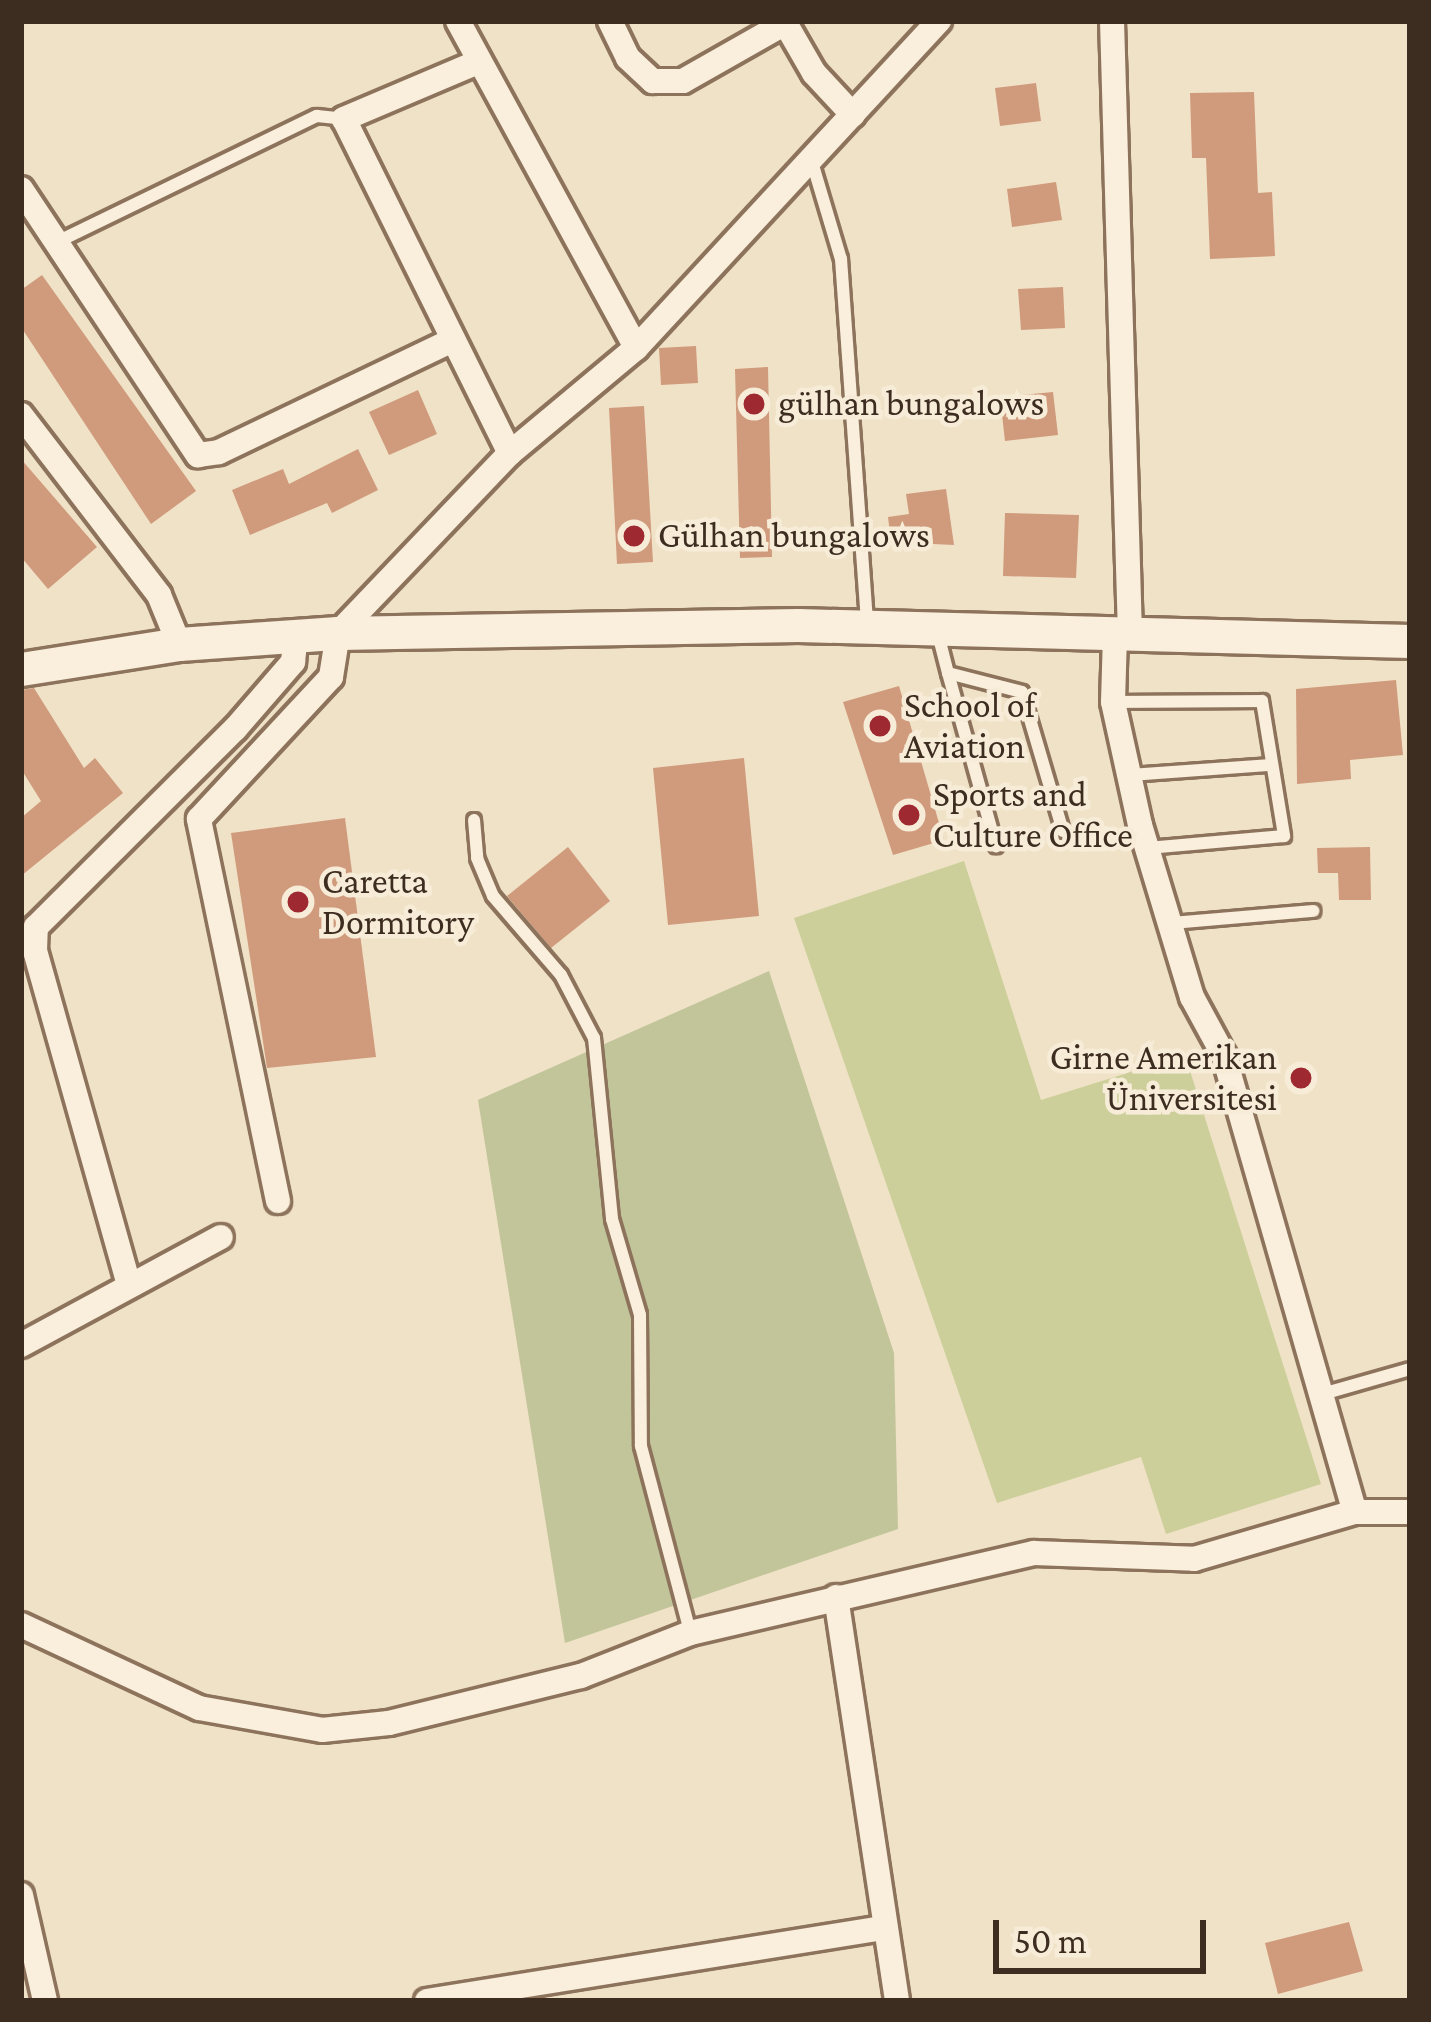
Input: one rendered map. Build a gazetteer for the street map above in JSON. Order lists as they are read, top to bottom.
{
  "places": [
    "gülhan bungalows",
    "Gülhan bungalows",
    "School of Aviation",
    "Sports and Culture Office",
    "Caretta Dormitory",
    "Girne Amerikan Üniversitesi"
  ],
  "scale_bar": "50 m"
}
